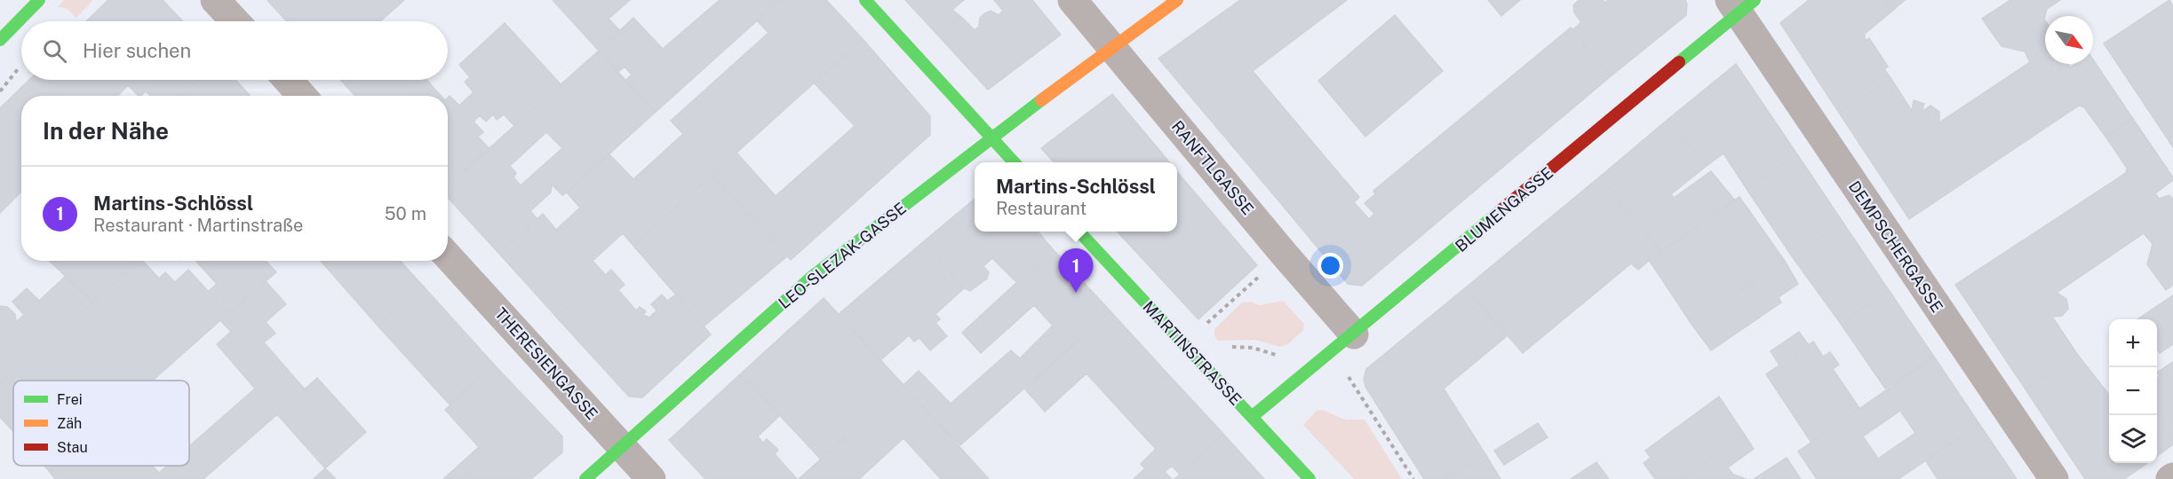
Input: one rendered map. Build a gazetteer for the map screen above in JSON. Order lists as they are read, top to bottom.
{
  "streets": {
    "street": [
      "RANFTLGASSE",
      "BLUMENGASSE",
      "DEMPSCHERGASSE",
      "LEO-SLEZAK-GASSE",
      "MARTINSTRASSE",
      "THERESIENGASSE"
    ]
  },
  "crossings": [
    ["RANFTLGASSE", "BLUMENGASSE"],
    ["RANFTLGASSE", "LEO-SLEZAK-GASSE"],
    ["BLUMENGASSE", "DEMPSCHERGASSE"],
    ["BLUMENGASSE", "MARTINSTRASSE"],
    ["LEO-SLEZAK-GASSE", "THERESIENGASSE"]
  ],
  "legend": ["Frei", "Zäh", "Stau"],
  "north": "bottom right",
  "page": {
    "search": "Hier suchen",
    "heading": "In der Nähe",
    "popup": ["Martins-Schlössl", "Restaurant"],
    "list": [
      {
        "mark": "1",
        "name": "Martins-Schlössl",
        "note": "Restaurant · Martinstraße",
        "value": "50 m"
      }
    ],
    "pins": "1",
    "map_buttons": ["+", "−"]
  }
}
